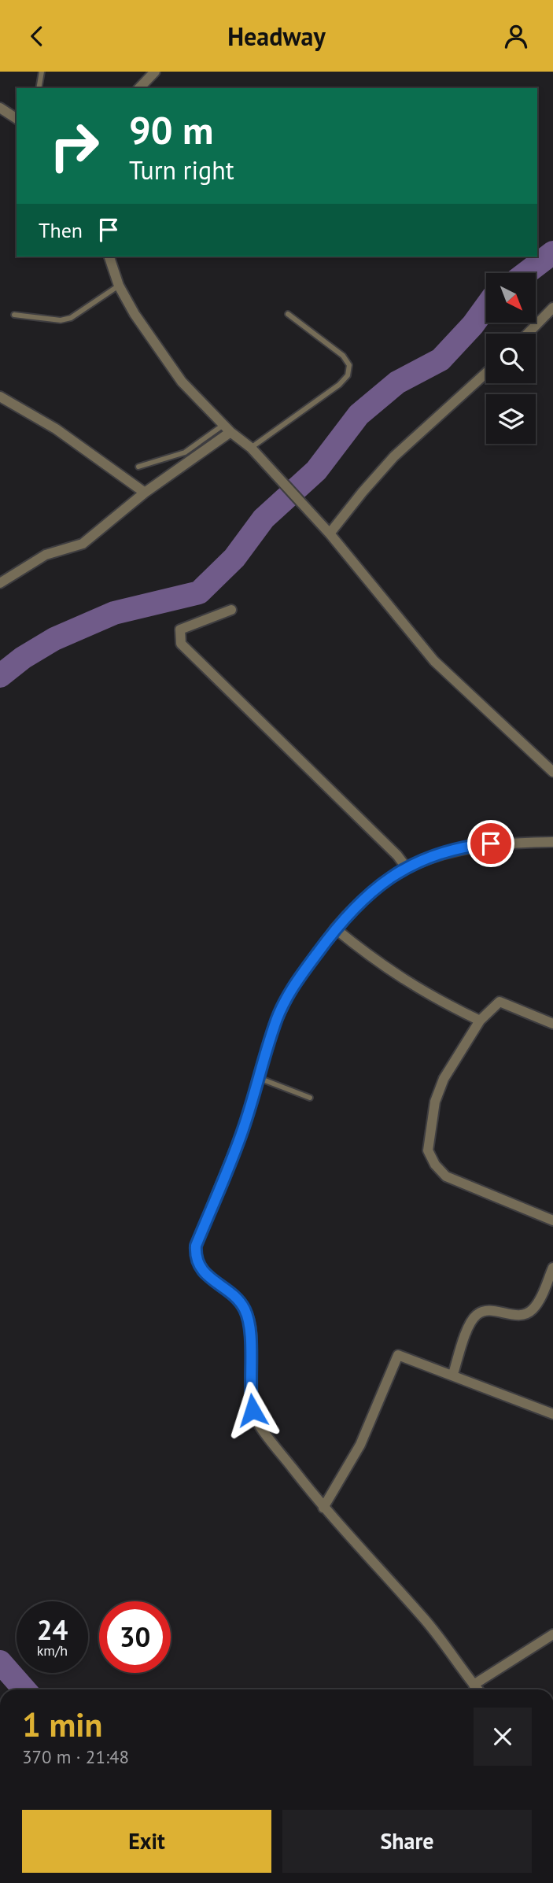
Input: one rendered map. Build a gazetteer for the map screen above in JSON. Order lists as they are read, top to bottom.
{
  "north": "bottom right",
  "page": {
    "header": "Headway",
    "turn": ["90 m", "Turn right"],
    "then": "Then",
    "speed": "24 km/h",
    "limit": "30",
    "heading": ["1 min", "370 m · 21:48"],
    "buttons": ["Exit", "Share"]
  }
}
